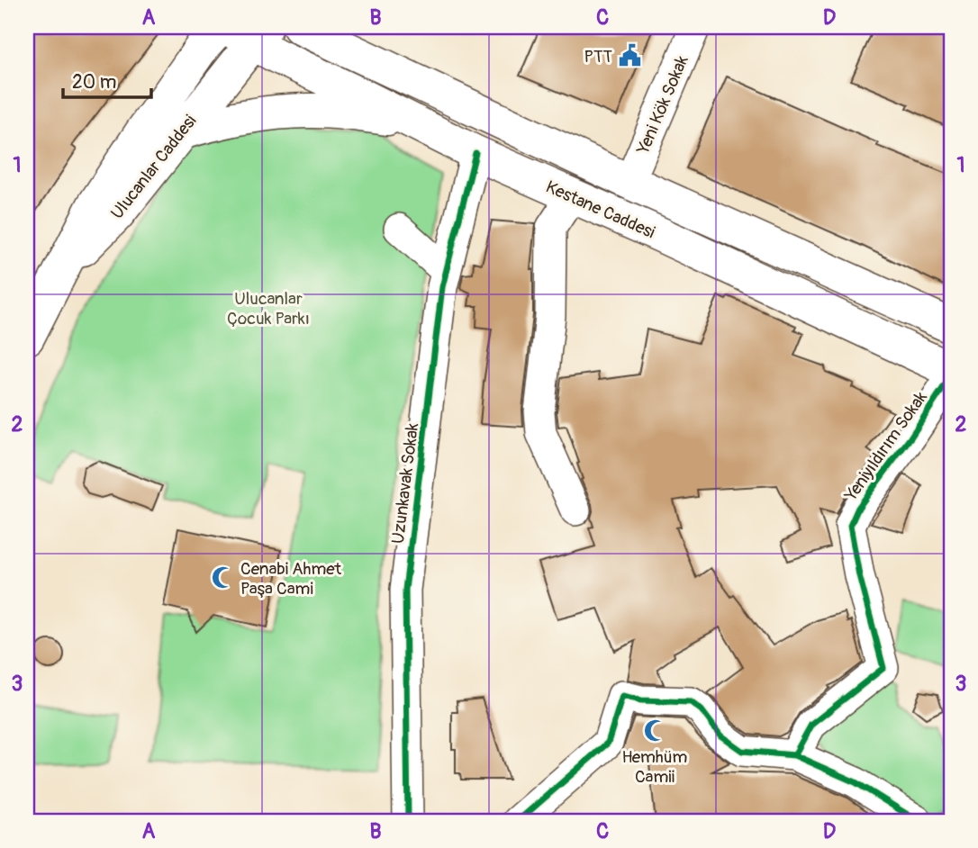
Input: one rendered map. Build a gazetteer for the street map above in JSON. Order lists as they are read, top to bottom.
{
  "streets": {
    "main road": ["Ulucanlar Caddesi", "Kestane Caddesi"],
    "street": ["Yeni Kök Sokak", "Yeniyıldırım Sokak", "Uzunkavak Sokak"]
  },
  "crossings": [
    ["Yeni Kök Sokak", "Kestane Caddesi"],
    ["Ulucanlar Caddesi", "Kestane Caddesi"],
    ["Kestane Caddesi", "Uzunkavak Sokak"]
  ],
  "parks": ["Ulucanlar Çocuk Parkı"],
  "places": {
    "public building": ["PTT"],
    "mosque": ["Cenabi Ahmet Paşa Cami", "Hemhüm Camii"]
  },
  "scale_bar": "20 m",
  "grid": {
    "columns": [
      "A",
      "B",
      "C",
      "D"
    ],
    "rows": ["1", "2", "3"]
  }
}
